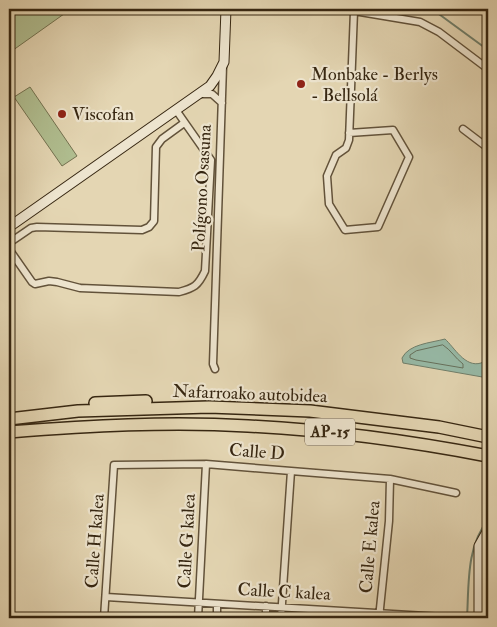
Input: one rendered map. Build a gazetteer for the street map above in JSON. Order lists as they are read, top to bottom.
{
  "streets": {
    "highway": ["Nafarroako autobidea", "AP-15"],
    "street": [
      "Polígono Osasuna",
      "Calle D",
      "Calle H kalea",
      "Calle G kalea",
      "Calle E kalea",
      "Calle C kalea"
    ]
  },
  "crossings": [
    ["Calle D", "Calle H kalea"],
    ["Calle D", "Calle G kalea"],
    ["Calle D", "Calle E kalea"],
    ["Calle H kalea", "Calle C kalea"],
    ["Calle G kalea", "Calle C kalea"],
    ["Calle E kalea", "Calle C kalea"]
  ],
  "places": ["Monbake - Berlys - Bellsolá", "Viscofan"]
}
